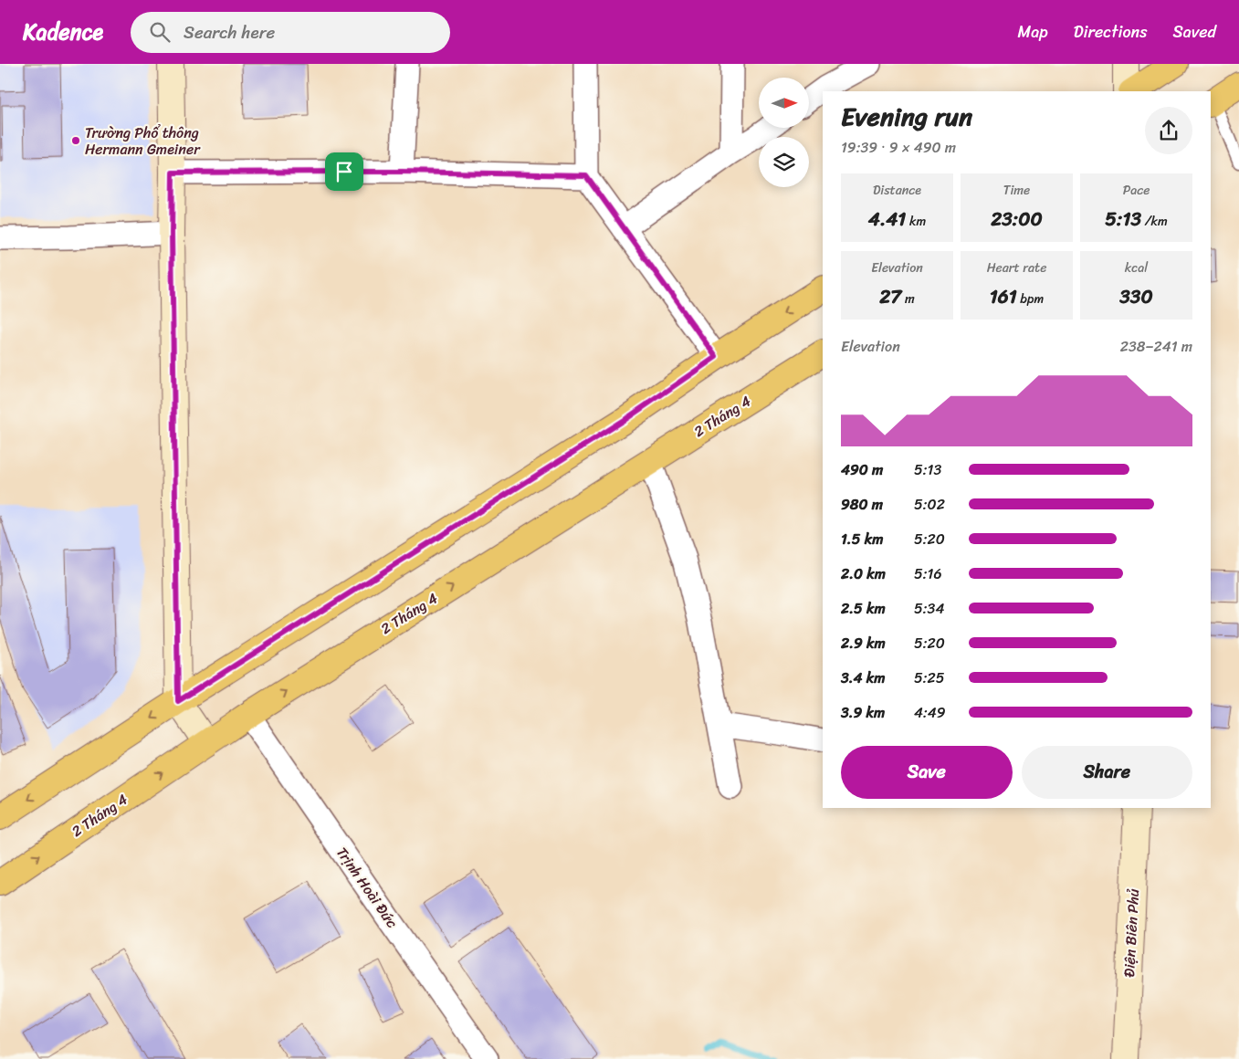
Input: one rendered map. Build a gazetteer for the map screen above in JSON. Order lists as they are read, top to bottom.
{
  "streets": {
    "main road": ["2 Tháng 4"],
    "street": ["Trịnh Hoài Đức", "Điện Biên Phủ"]
  },
  "crossings": [
    ["2 Tháng 4", "Trịnh Hoài Đức"]
  ],
  "places": ["Trường Phổ thông Hermann Gmeiner"],
  "north": "right",
  "page": {
    "header": "Kadence",
    "search": "Search here",
    "nav": ["Map", "Directions", "Saved"],
    "heading": ["Evening run", "19:39 · 9 × 490 m"],
    "stats": [
      ["Distance", "4.41 km"],
      ["Time", "23:00"],
      ["Pace", "5:13 /km"],
      ["Elevation", "27 m"],
      ["Heart rate", "161 bpm"],
      ["kcal", "330"]
    ],
    "chart": ["Elevation", "238–241 m"],
    "list": [
      {
        "name": "490 m",
        "note": "5:13"
      },
      {
        "name": "980 m",
        "note": "5:02"
      },
      {
        "name": "1.5 km",
        "note": "5:20"
      },
      {
        "name": "2.0 km",
        "note": "5:16"
      },
      {
        "name": "2.5 km",
        "note": "5:34"
      },
      {
        "name": "2.9 km",
        "note": "5:20"
      },
      {
        "name": "3.4 km",
        "note": "5:25"
      },
      {
        "name": "3.9 km",
        "note": "4:49"
      }
    ],
    "buttons": ["Save", "Share"]
  }
}
